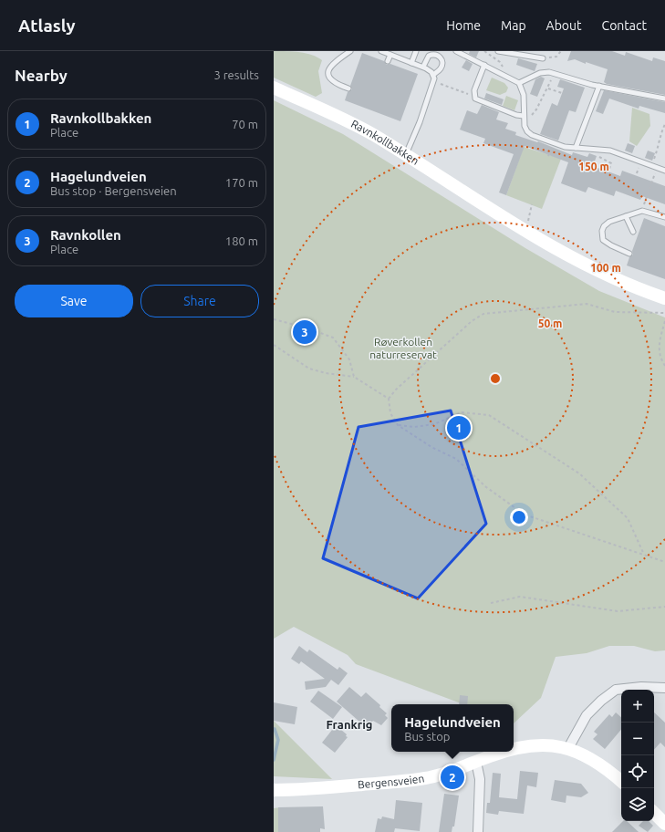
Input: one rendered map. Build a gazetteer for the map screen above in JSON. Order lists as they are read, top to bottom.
{
  "streets": {
    "street": ["Ravnkollbakken", "Bergensveien"]
  },
  "districts": ["Frankrig"],
  "parks": ["Røverkollen naturreservat"],
  "page": {
    "header": "Atlasly",
    "nav": [
      "Home",
      "Map",
      "About",
      "Contact"
    ],
    "heading": ["Nearby", "3 results"],
    "list": [
      {
        "mark": "1",
        "name": "Ravnkollbakken",
        "note": "Place",
        "value": "70 m"
      },
      {
        "mark": "2",
        "name": "Hagelundveien",
        "note": "Bus stop · Bergensveien",
        "value": "170 m"
      },
      {
        "mark": "3",
        "name": "Ravnkollen",
        "note": "Place",
        "value": "180 m"
      }
    ],
    "buttons": ["Save", "Share"],
    "pins": ["3", "1", "2"],
    "map_buttons": ["+", "−"],
    "popup": ["Hagelundveien", "Bus stop"]
  },
  "rings": ["150 m", "100 m", "50 m"]
}
